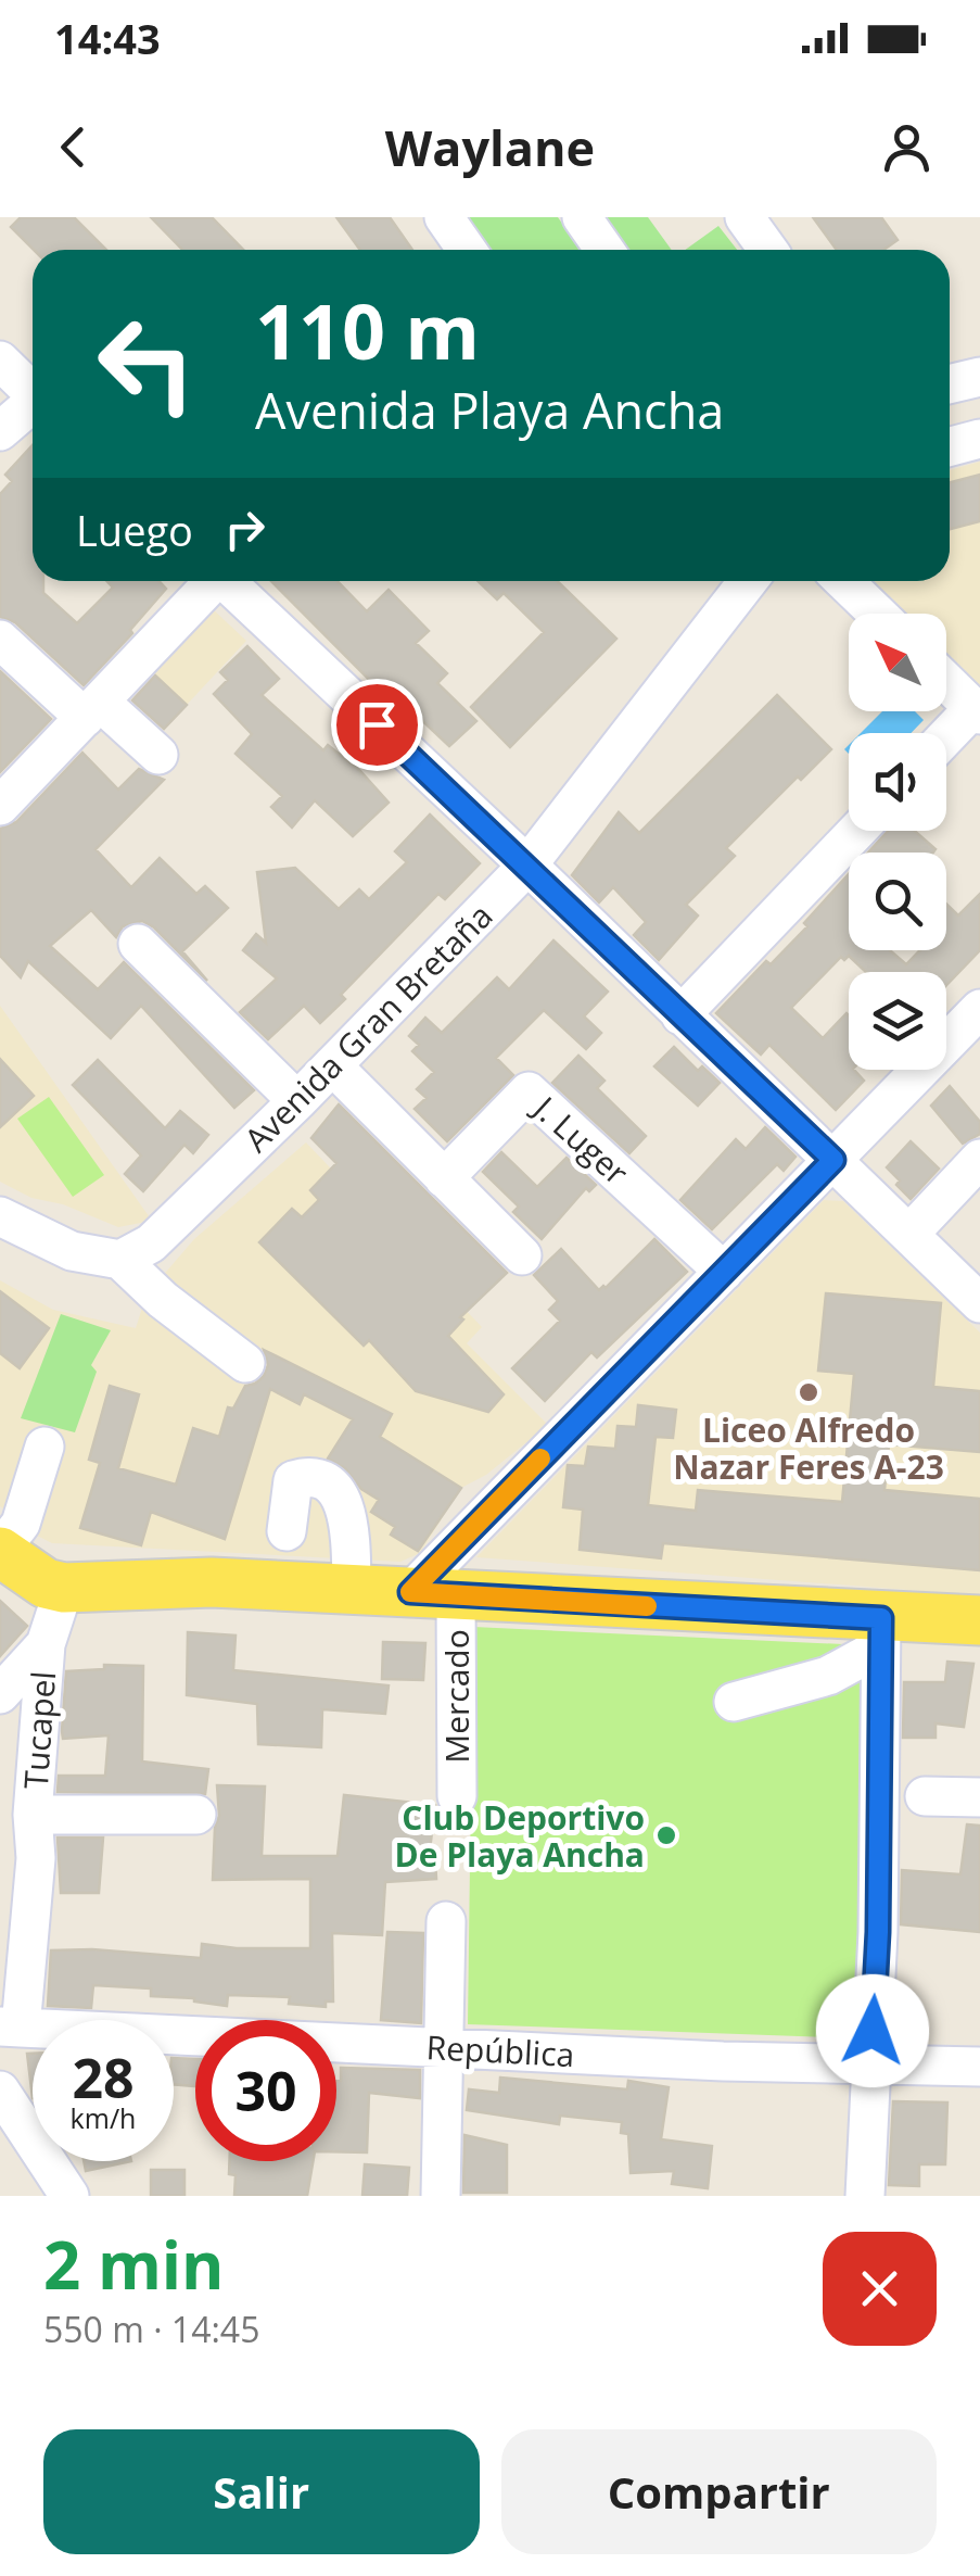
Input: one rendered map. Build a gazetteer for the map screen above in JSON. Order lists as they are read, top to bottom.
{
  "streets": {
    "street": [
      "Avenida Gran Bretaña",
      "J. Luger",
      "Mercado",
      "Tucapel",
      "República"
    ]
  },
  "crossings": [
    ["Tucapel", "República"]
  ],
  "places": ["Liceo Alfredo Nazar Feres A-23", "Club Deportivo De Playa Ancha"],
  "north": "top left",
  "page": {
    "status": "14:43",
    "header": "Waylane",
    "turn": ["110 m", "Avenida Playa Ancha"],
    "then": "Luego",
    "speed": "28 km/h",
    "limit": "30",
    "heading": ["2 min", "550 m · 14:45"],
    "buttons": ["Salir", "Compartir"]
  }
}
